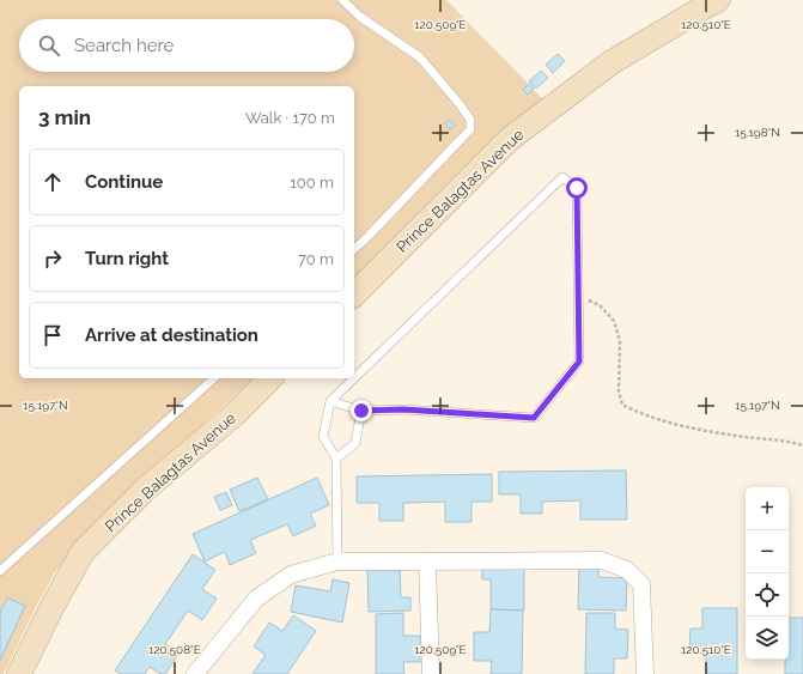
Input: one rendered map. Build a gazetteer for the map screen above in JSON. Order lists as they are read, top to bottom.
{
  "streets": {
    "main road": ["Prince Balagtas Avenue"]
  },
  "page": {
    "search": "Search here",
    "heading": ["3 min", "Walk · 170 m"],
    "list": [
      ["Continue", "100 m"],
      ["Turn right", "70 m"],
      "Arrive at destination"
    ],
    "map_buttons": ["+", "−"]
  },
  "coordinates": [
    "120.509°E",
    "120.510°E",
    "15.198°N",
    "15.197°N",
    "120.508°E"
  ]
}
